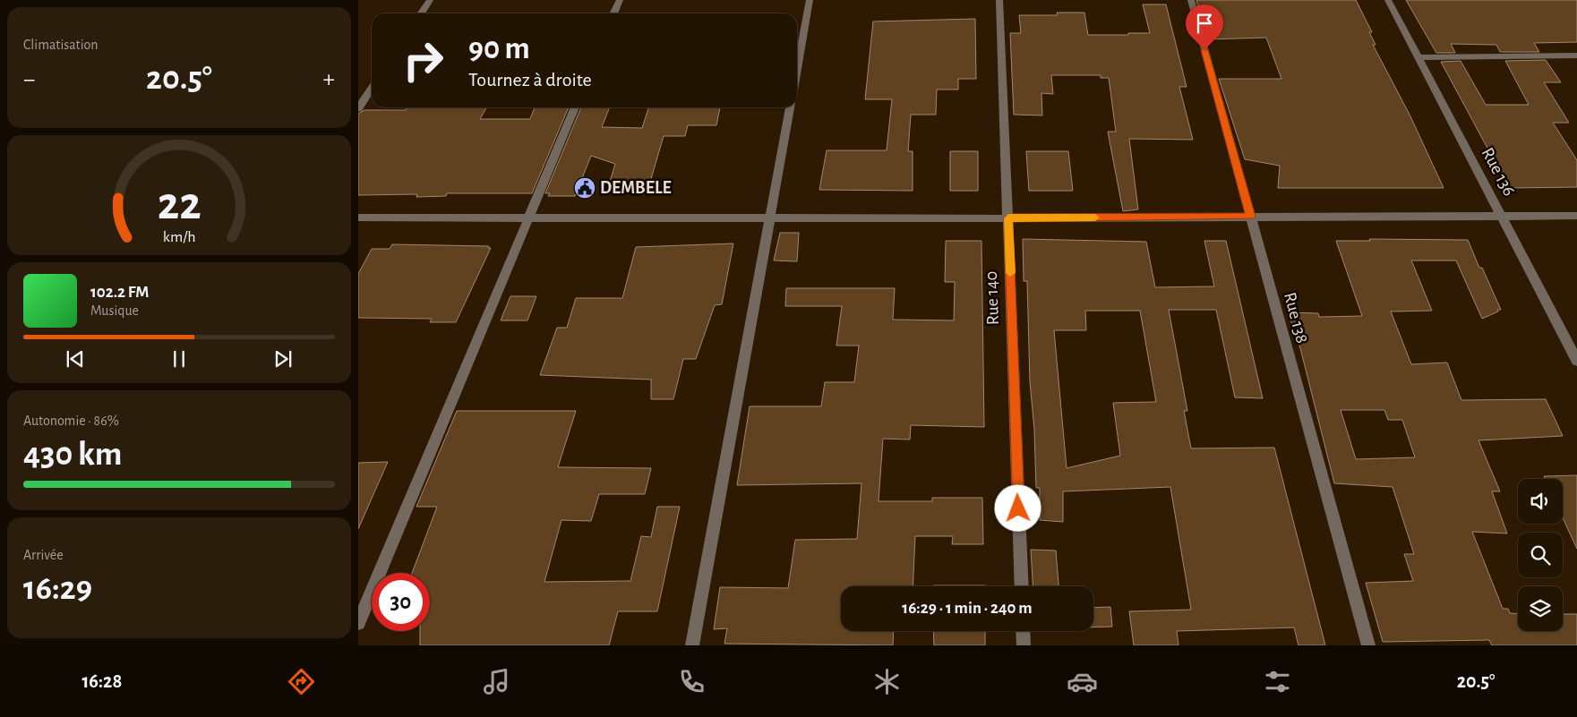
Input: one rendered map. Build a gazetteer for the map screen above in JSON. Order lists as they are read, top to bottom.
{
  "streets": {
    "street": ["Rue 136", "Rue 140", "Rue 138"]
  },
  "places": {
    "public building": ["DEMBELE"]
  },
  "page": {
    "tile": [
      "Climatisation",
      ["Autonomie · 86%", "430 km"],
      ["Arrivée", "16:29"]
    ],
    "turn": ["90 m", "Tournez à droite"],
    "heat": ["−", "20.5°", "+"],
    "song": ["102.2 FM", "Musique"],
    "limit": "30",
    "trip": "16:29 · 1 min · 240 m",
    "tabs": ["16:28", "20.5°"],
    "gauge": ["22", "km/h"]
  }
}
